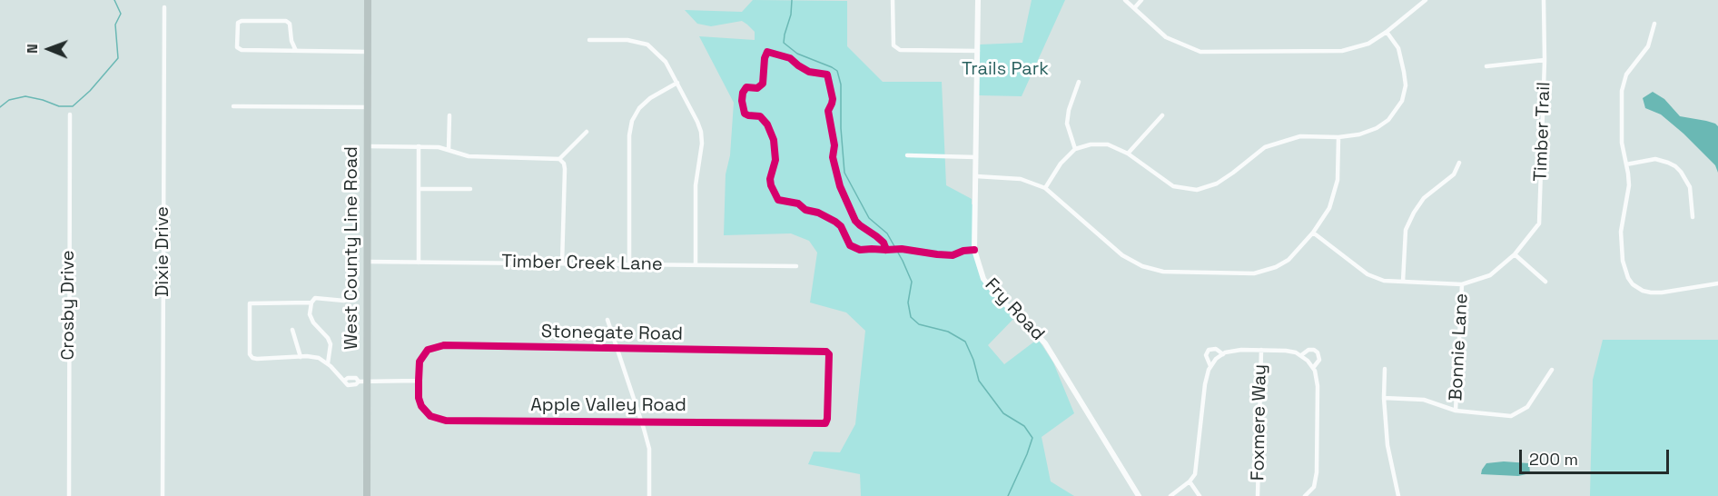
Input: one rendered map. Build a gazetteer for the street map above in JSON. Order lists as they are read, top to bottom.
{
  "streets": {
    "main road": ["West County Line Road"],
    "street": [
      "Timber Trail",
      "Dixie Drive",
      "Timber Creek Lane",
      "Crosby Drive",
      "Fry Road",
      "Stonegate Road",
      "Bonnie Lane",
      "Apple Valley Road",
      "Foxmere Way"
    ]
  },
  "crossings": [
    ["Timber Trail", "Bonnie Lane"],
    ["West County Line Road", "Timber Creek Lane"],
    ["Stonegate Road", "Apple Valley Road"]
  ],
  "parks": ["Trails Park"],
  "scale_bar": "200 m",
  "north": "left"
}
